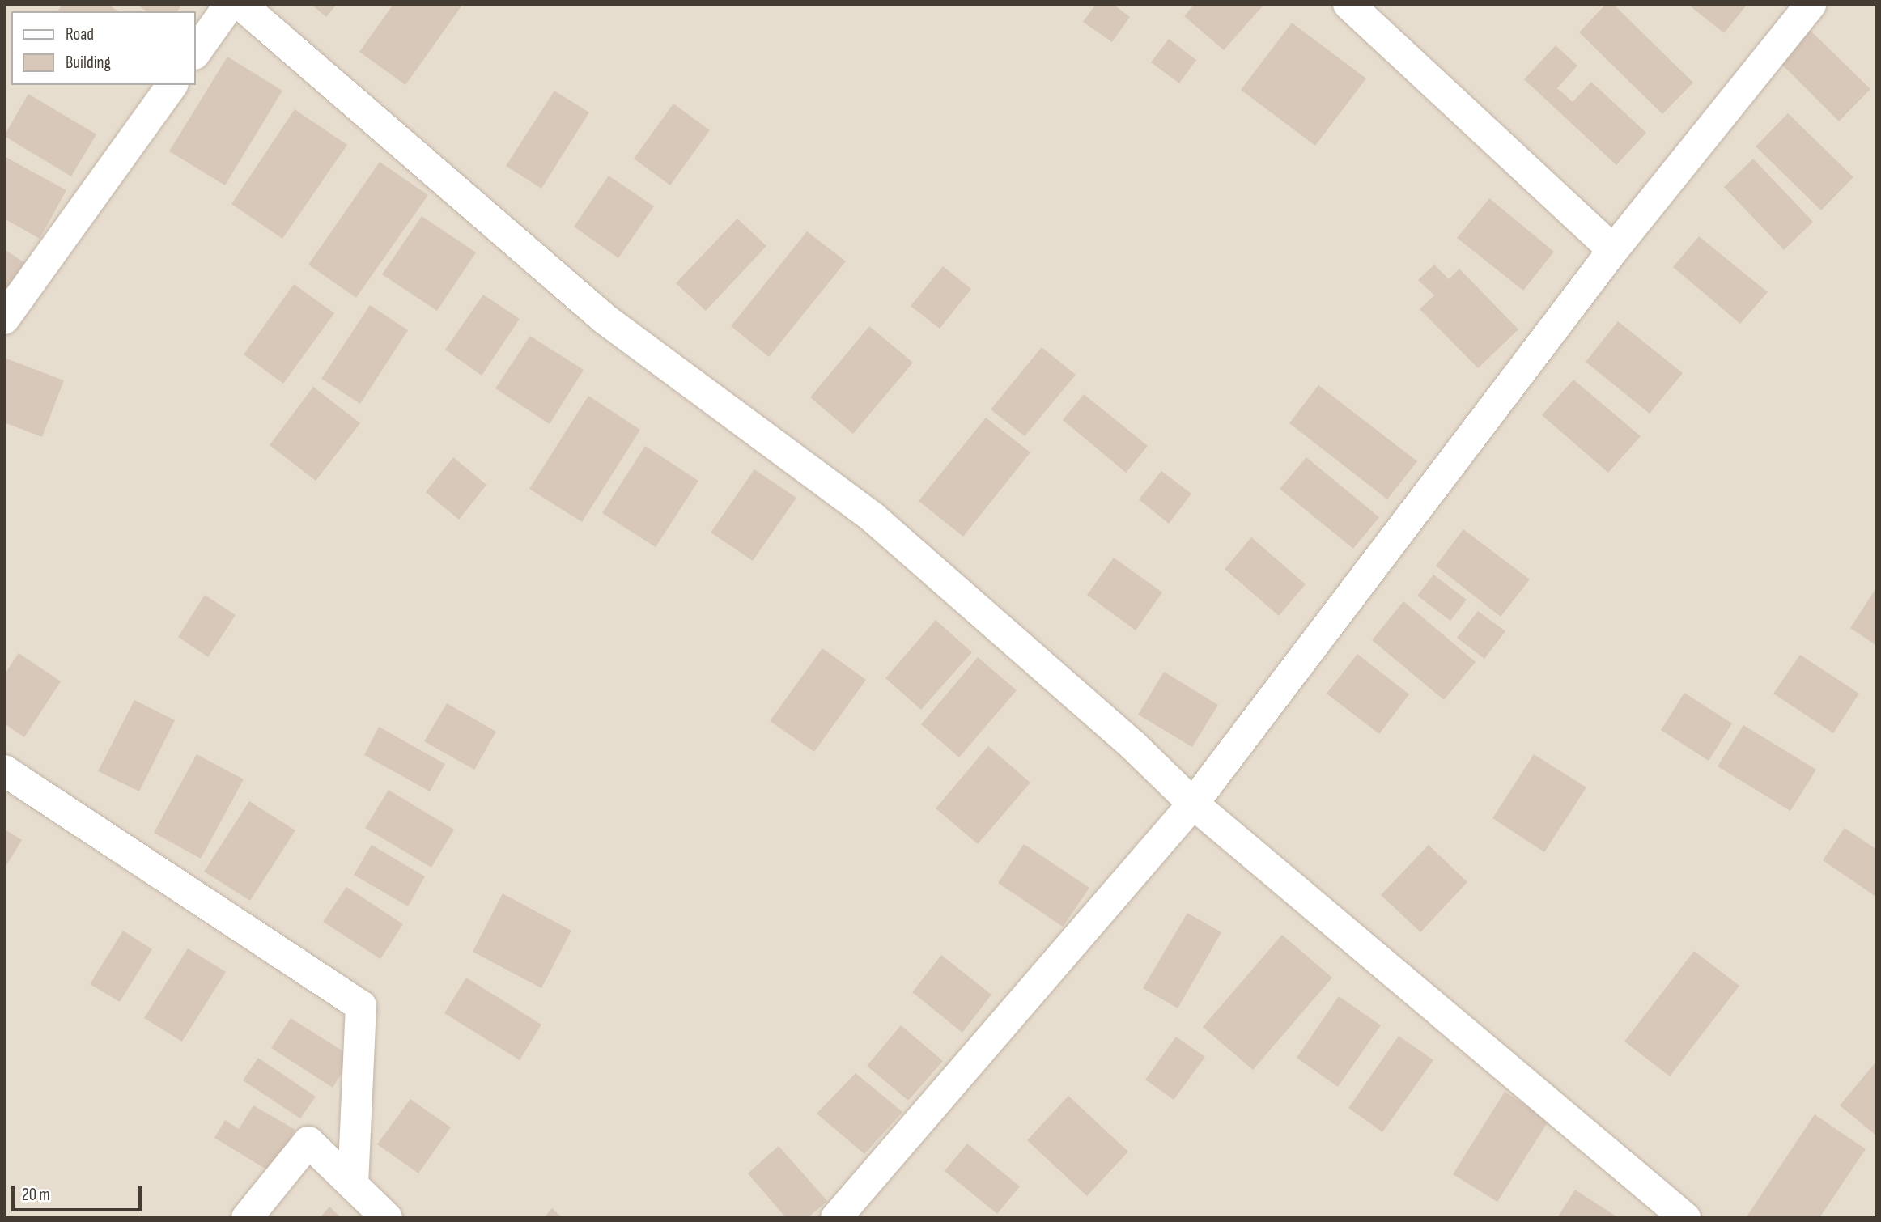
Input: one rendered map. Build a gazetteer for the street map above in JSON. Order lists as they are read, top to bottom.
{
  "legend": ["Road", "Building"],
  "scale_bar": "20 m"
}
